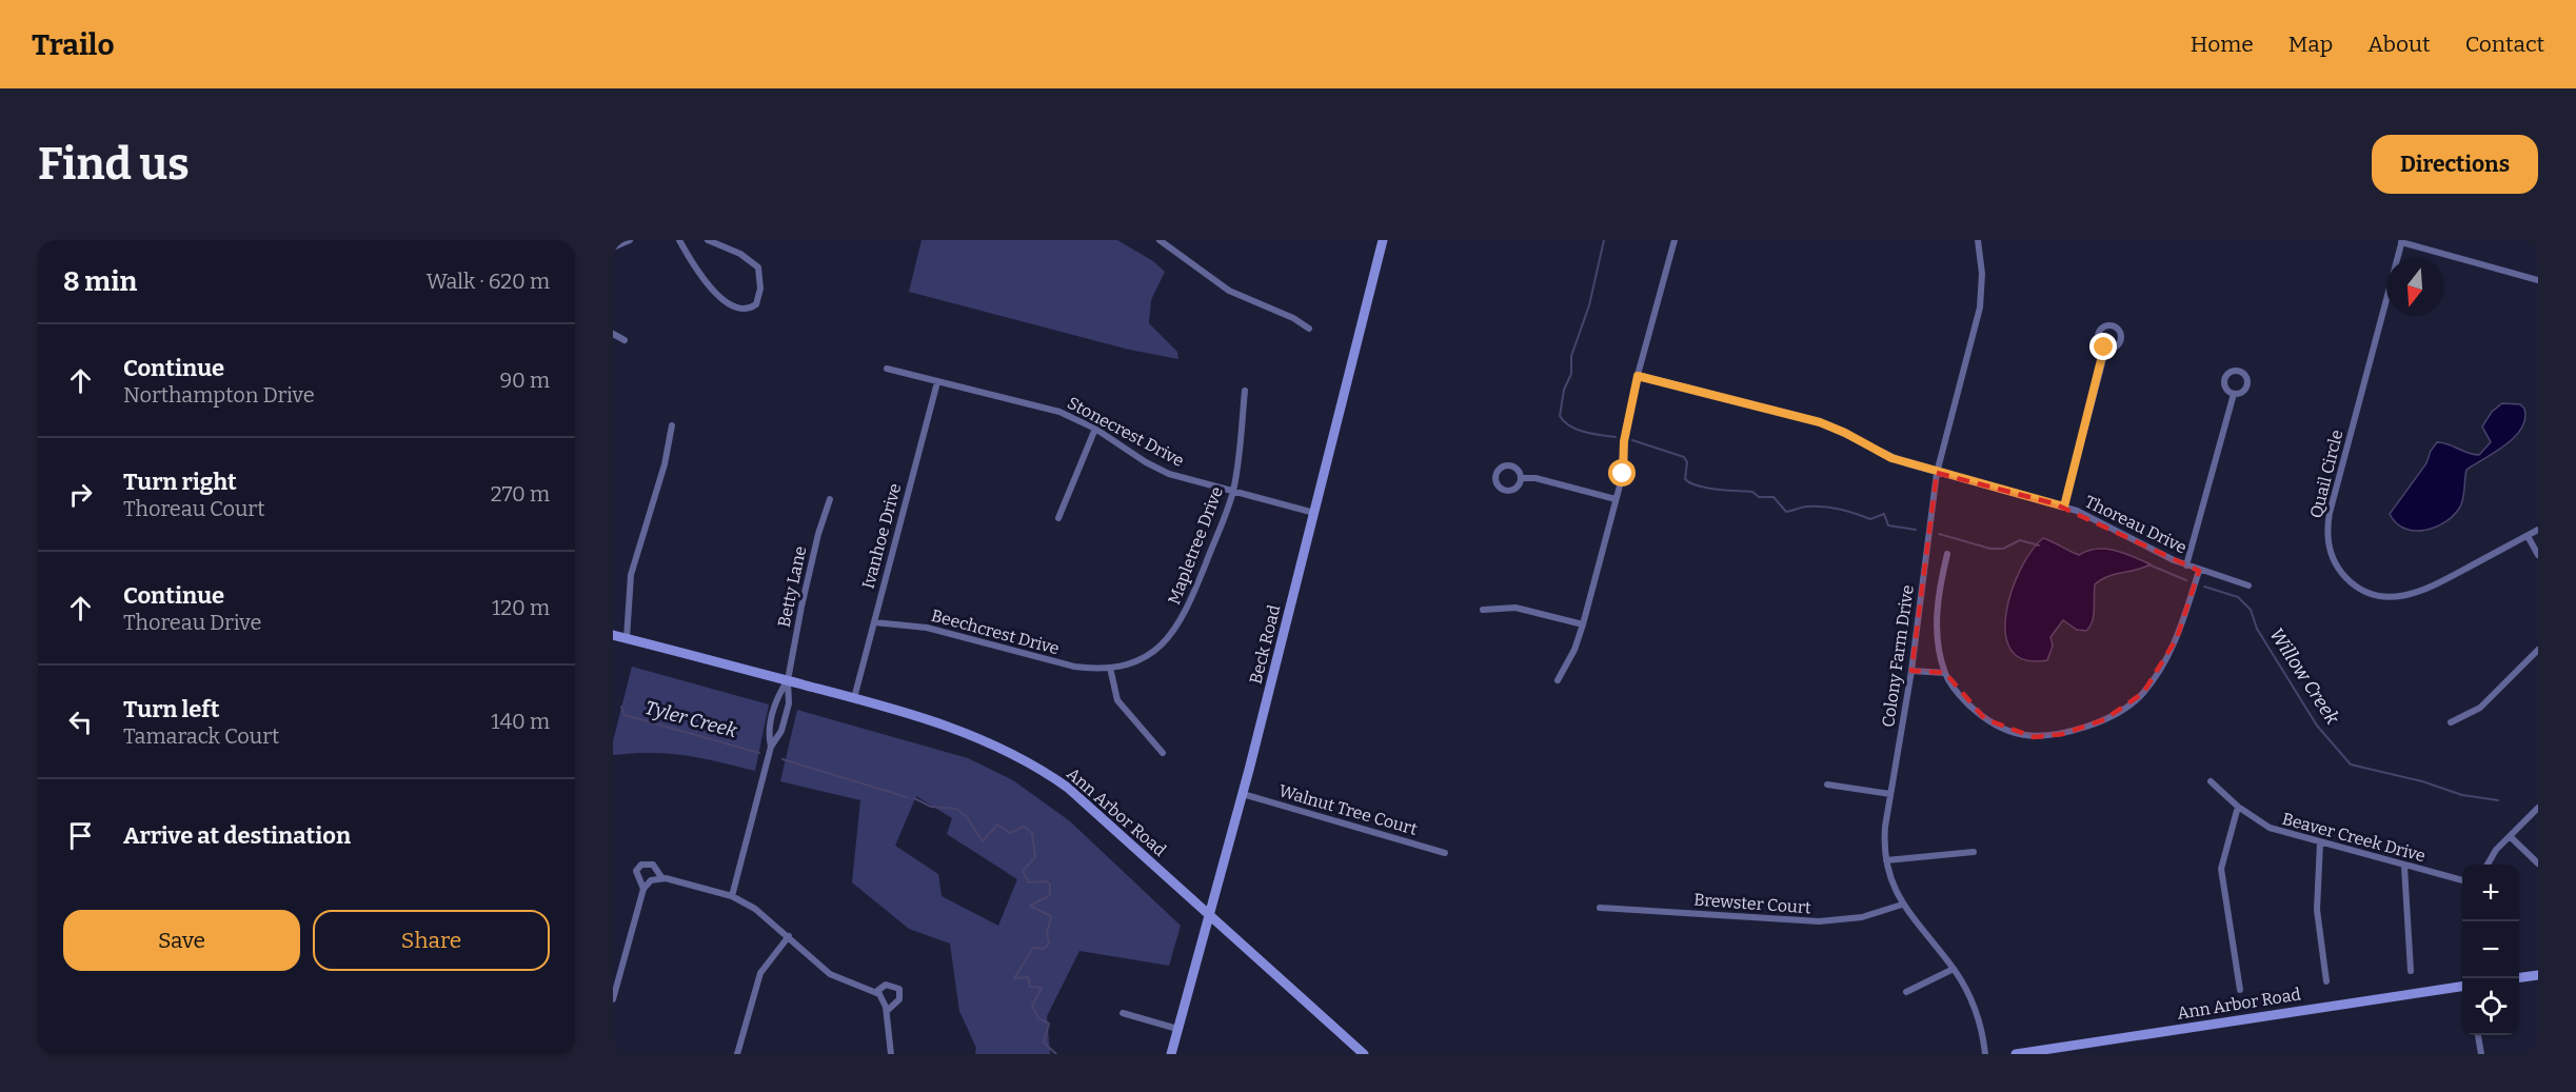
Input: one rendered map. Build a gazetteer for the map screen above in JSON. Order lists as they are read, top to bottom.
{
  "streets": {
    "main road": ["Beck Road", "Ann Arbor Road"],
    "street": [
      "Stonecrest Drive",
      "Quail Circle",
      "Thoreau Drive",
      "Ivanhoe Drive",
      "Mapletree Drive",
      "Betty Lane",
      "Beechcrest Drive",
      "Colony Farm Drive",
      "Walnut Tree Court",
      "Beaver Creek Drive",
      "Brewster Court"
    ]
  },
  "crossings": [
    ["Stonecrest Drive", "Ivanhoe Drive"],
    ["Stonecrest Drive", "Mapletree Drive"],
    ["Stonecrest Drive", "Beck Road"],
    ["Thoreau Drive", "Colony Farm Drive"],
    ["Ivanhoe Drive", "Beechcrest Drive"],
    ["Ivanhoe Drive", "Ann Arbor Road"],
    ["Mapletree Drive", "Beechcrest Drive"],
    ["Betty Lane", "Ann Arbor Road"],
    ["Beck Road", "Walnut Tree Court"],
    ["Beck Road", "Ann Arbor Road"],
    ["Colony Farm Drive", "Brewster Court"]
  ],
  "water": ["Willow Creek", "Tyler Creek"],
  "north": "bottom",
  "page": {
    "header": "Trailo",
    "nav": [
      "Home",
      "Map",
      "About",
      "Contact"
    ],
    "buttons": [
      "Directions",
      ["Save", "Share"]
    ],
    "title": "Find us",
    "heading": ["8 min", "Walk · 620 m"],
    "list": [
      ["Continue", "Northampton Drive", "90 m"],
      ["Turn right", "Thoreau Court", "270 m"],
      ["Continue", "Thoreau Drive", "120 m"],
      ["Turn left", "Tamarack Court", "140 m"],
      "Arrive at destination"
    ],
    "map_buttons": ["+", "−"]
  }
}
